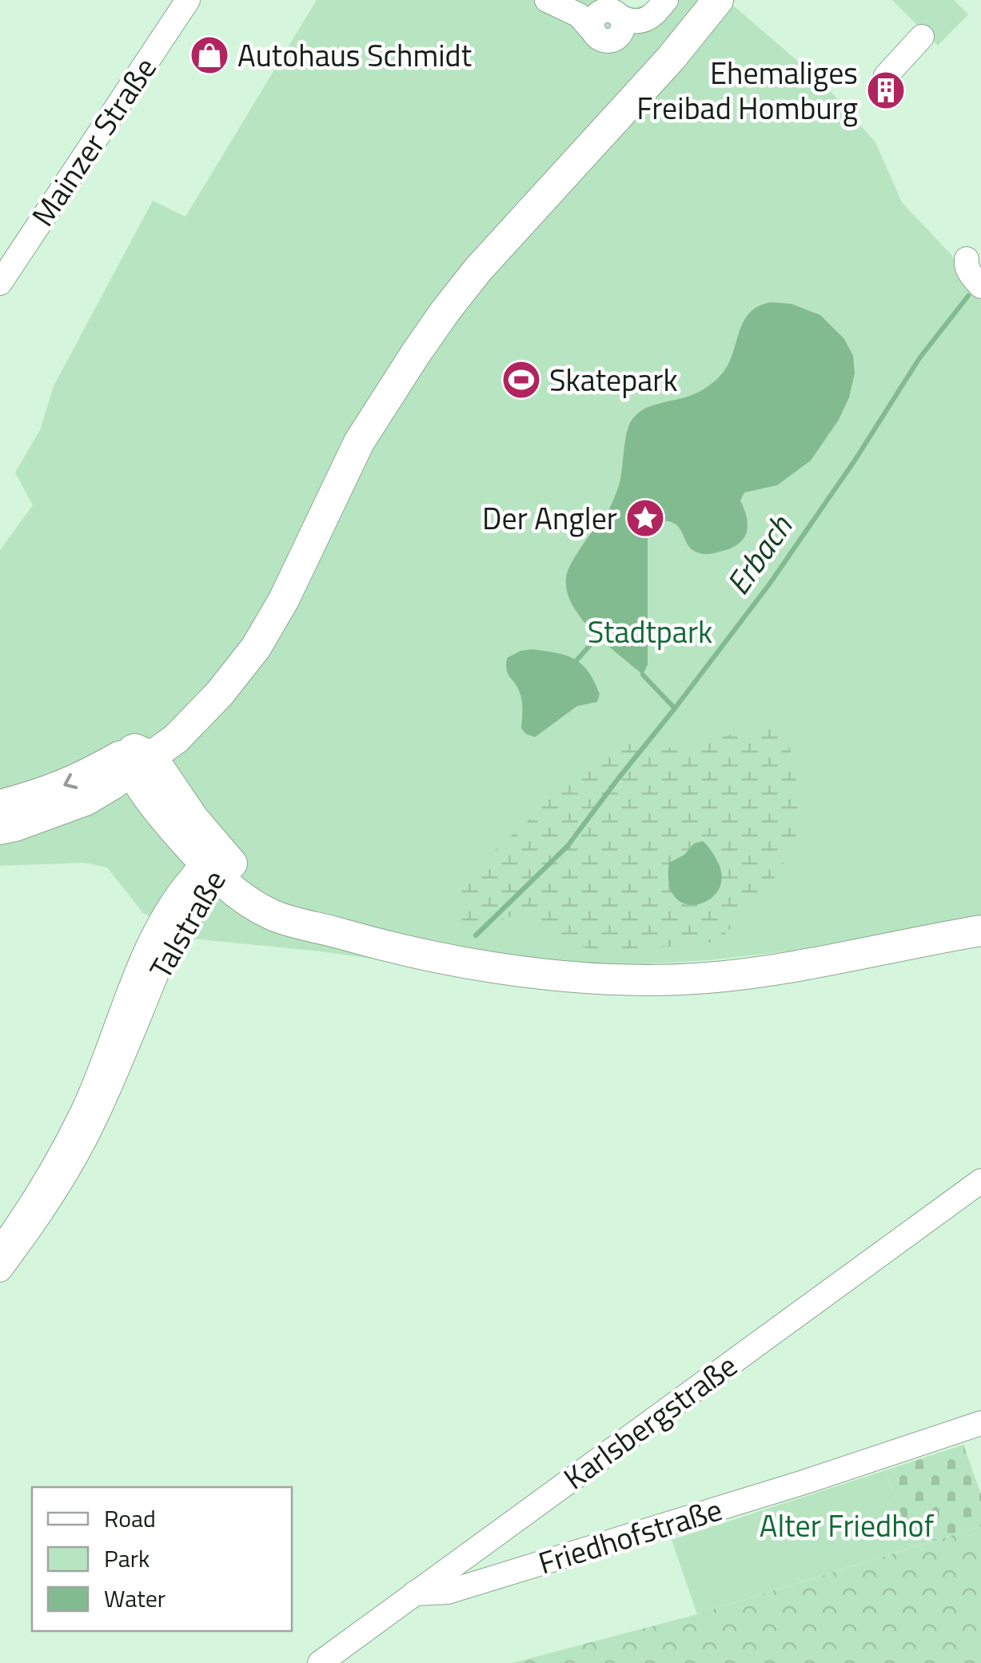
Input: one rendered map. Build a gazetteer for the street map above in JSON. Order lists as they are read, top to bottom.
{
  "streets": {
    "street": [
      "Mainzer Straße",
      "Talstraße",
      "Karlsbergstraße",
      "Friedhofstraße"
    ]
  },
  "crossings": [
    ["Karlsbergstraße", "Friedhofstraße"]
  ],
  "water": ["Erbach"],
  "parks": ["Stadtpark", "Alter Friedhof"],
  "places": {
    "shop": ["Autohaus Schmidt"],
    "building": ["Ehemaliges Freibad Homburg"],
    "sports": ["Skatepark"],
    "place": ["Der Angler"]
  },
  "legend": ["Road", "Park", "Water"]
}
